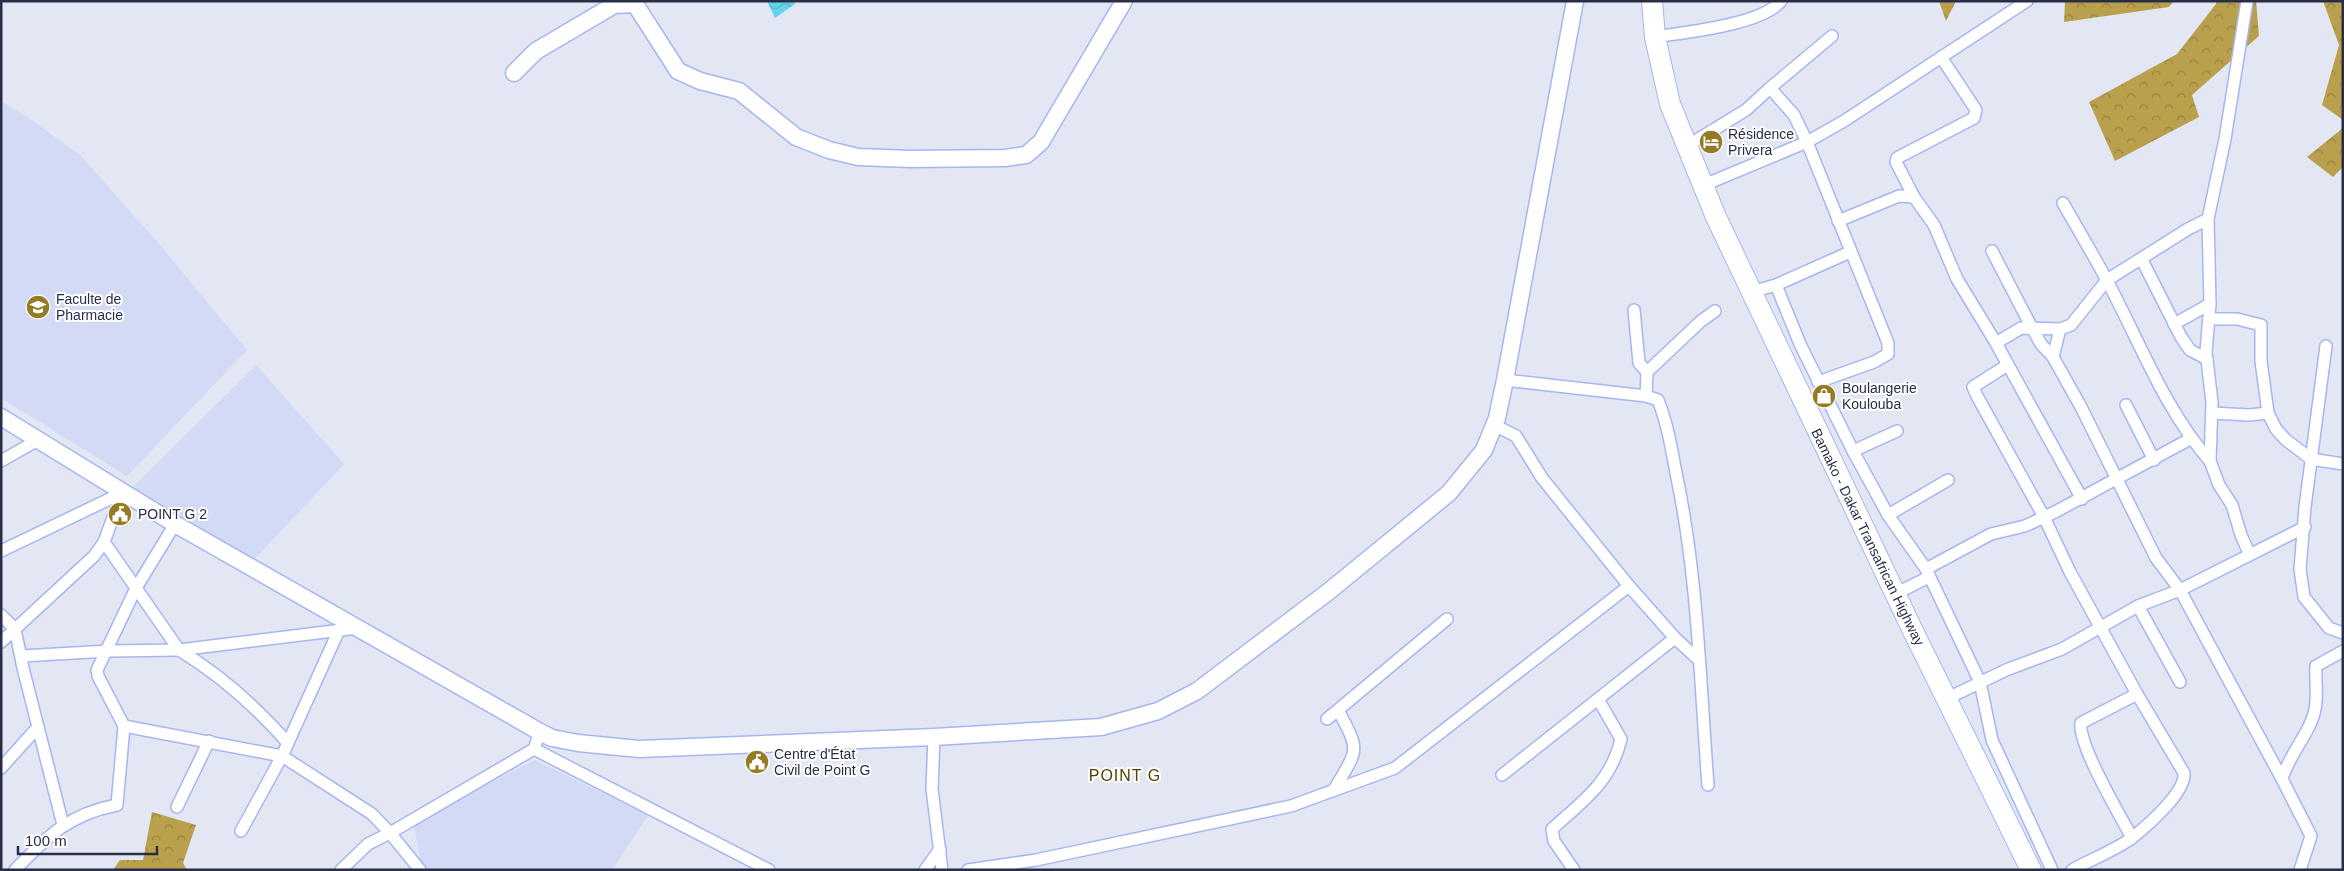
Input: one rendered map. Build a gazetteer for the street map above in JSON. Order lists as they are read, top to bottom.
{
  "streets": {
    "highway": ["Bamako - Dakar Transafrican Highway"]
  },
  "districts": ["POINT G"],
  "places": {
    "hotel": ["Résidence Privera"],
    "school or university": ["Faculte de Pharmacie"],
    "shop": ["Boulangerie Koulouba"],
    "public building": ["POINT G 2", "Centre d'État Civil de Point G"]
  },
  "scale_bar": "100 m"
}
